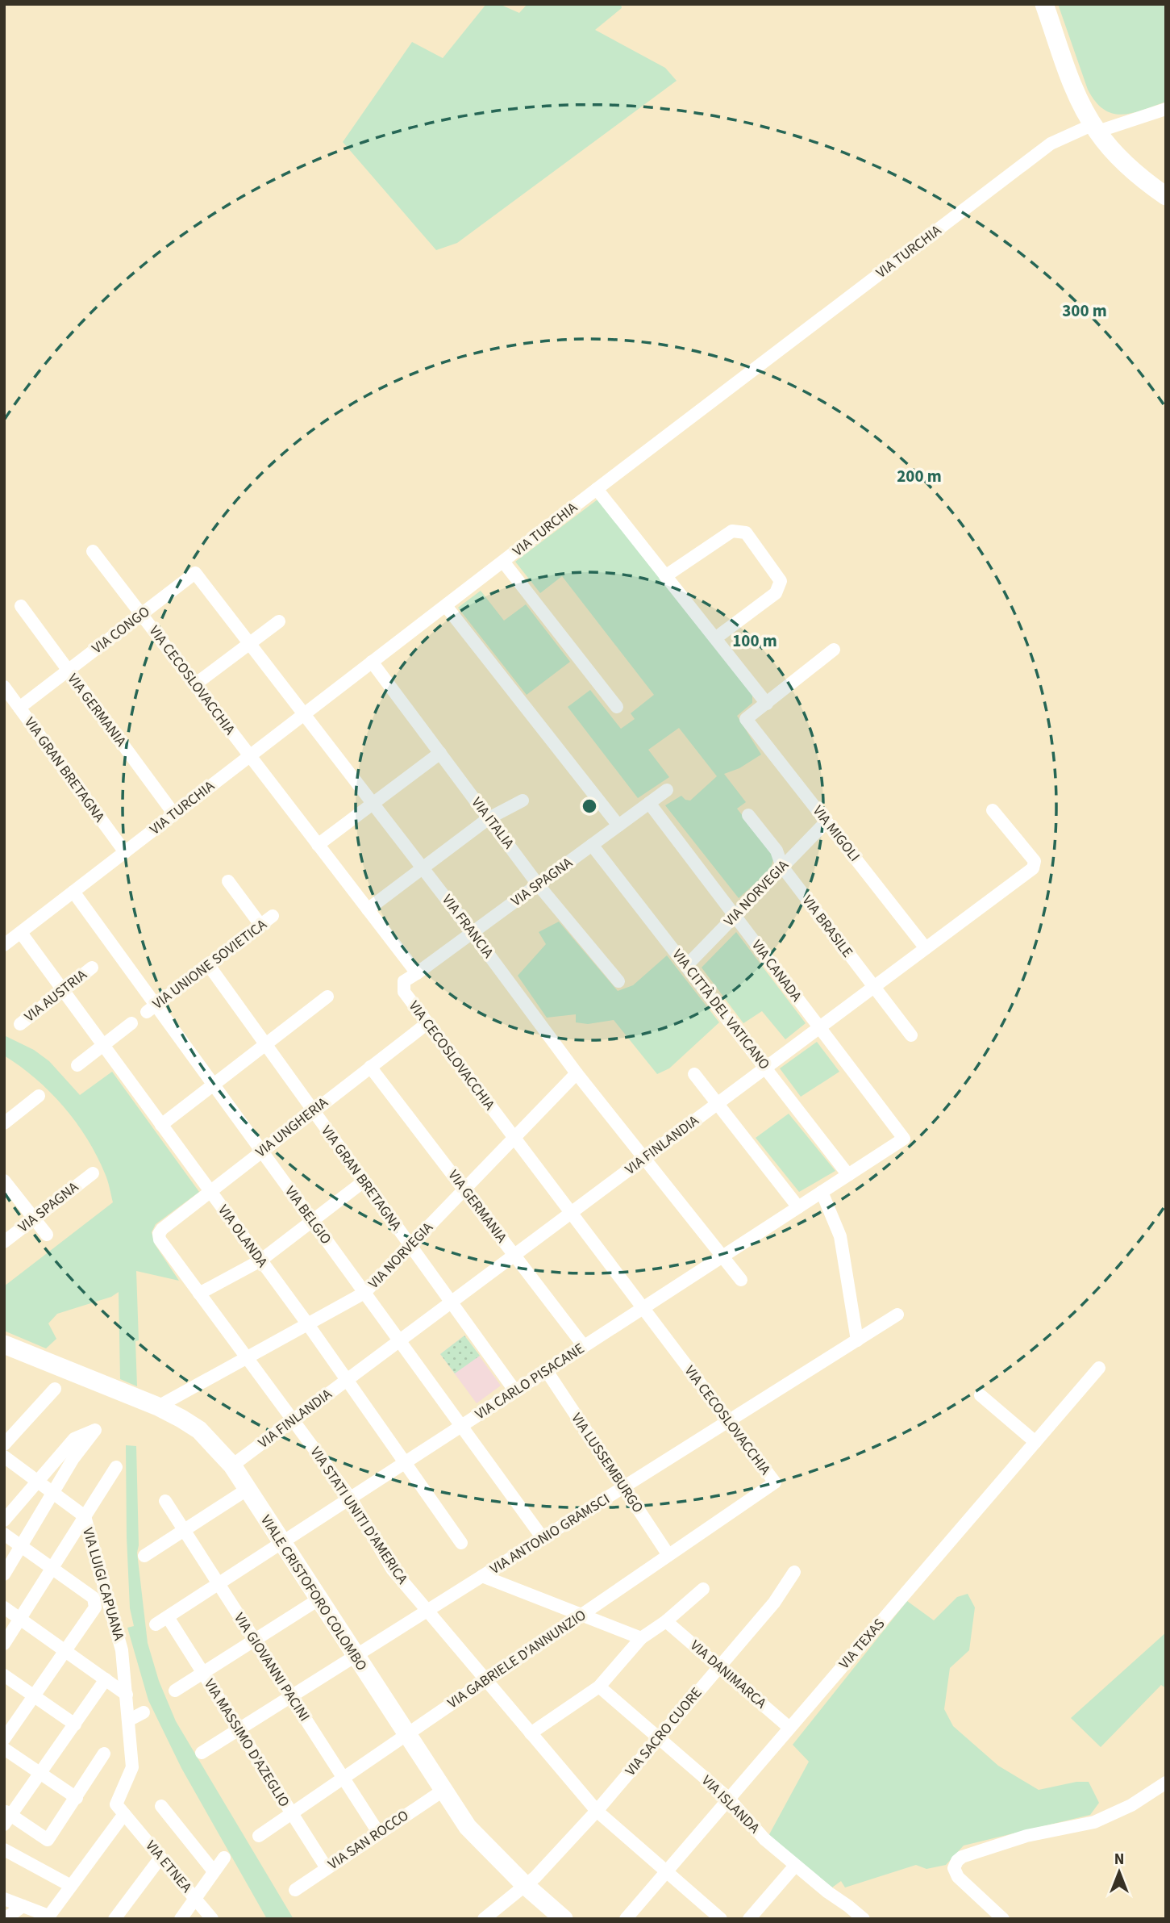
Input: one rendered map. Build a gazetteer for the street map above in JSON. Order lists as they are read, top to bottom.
{
  "streets": {
    "street": [
      "VIA TURCHIA",
      "VIA CONGO",
      "VIA CECOSLOVACCHIA",
      "VIA GERMANIA",
      "VIA GRAN BRETAGNA",
      "VIA ITALIA",
      "VIA MIGOLI",
      "VIA SPAGNA",
      "VIA NORVEGIA",
      "VIA FRANCIA",
      "VIA BRASILE",
      "VIA UNIONE SOVIETICA",
      "VIA CANADA",
      "VIA AUSTRIA",
      "VIA CITTÀ DEL VATICANO",
      "VIA UNGHERIA",
      "VIA FINLANDIA",
      "VIA BELGIO",
      "VIA OLANDA",
      "VIA CARLO PISACANE",
      "VIA LUSSEMBURGO",
      "VIA STATI UNITI D'AMERICA",
      "VIA ANTONIO GRAMSCI",
      "VIA LUIGI CAPUANA",
      "VIALE CRISTOFORO COLOMBO",
      "VIA TEXAS",
      "VIA GABRIELE D'ANNUNZIO",
      "VIA GIOVANNI PACINI",
      "VIA DANIMARCA",
      "VIA SACRO CUORE",
      "VIA MASSIMO D'AZEGLIO",
      "VIA ISLANDA",
      "VIA SAN ROCCO",
      "VIA ETNEA"
    ]
  },
  "crossings": [
    ["VIA TURCHIA", "VIA CECOSLOVACCHIA"],
    ["VIA TURCHIA", "VIA GERMANIA"],
    ["VIA TURCHIA", "VIA GRAN BRETAGNA"],
    ["VIA TURCHIA", "VIA ITALIA"],
    ["VIA TURCHIA", "VIA FRANCIA"],
    ["VIA TURCHIA", "VIA BELGIO"],
    ["VIA TURCHIA", "VIA OLANDA"],
    ["VIA CONGO", "VIA CECOSLOVACCHIA"],
    ["VIA CONGO", "VIA GERMANIA"],
    ["VIA CONGO", "VIA GRAN BRETAGNA"],
    ["VIA CONGO", "VIA FRANCIA"],
    ["VIA CECOSLOVACCHIA", "VIA SPAGNA"],
    ["VIA CECOSLOVACCHIA", "VIA NORVEGIA"],
    ["VIA CECOSLOVACCHIA", "VIA UNGHERIA"],
    ["VIA CECOSLOVACCHIA", "VIA FINLANDIA"],
    ["VIA CECOSLOVACCHIA", "VIA CARLO PISACANE"],
    ["VIA CECOSLOVACCHIA", "VIA ANTONIO GRAMSCI"],
    ["VIA CECOSLOVACCHIA", "VIA GABRIELE D'ANNUNZIO"],
    ["VIA GERMANIA", "VIA NORVEGIA"],
    ["VIA GERMANIA", "VIA UNGHERIA"],
    ["VIA GERMANIA", "VIA FINLANDIA"],
    ["VIA GERMANIA", "VIA CARLO PISACANE"],
    ["VIA GRAN BRETAGNA", "VIA NORVEGIA"],
    ["VIA GRAN BRETAGNA", "VIA UNIONE SOVIETICA"],
    ["VIA GRAN BRETAGNA", "VIA UNGHERIA"],
    ["VIA GRAN BRETAGNA", "VIA FINLANDIA"],
    ["VIA GRAN BRETAGNA", "VIA CARLO PISACANE"],
    ["VIA ITALIA", "VIA SPAGNA"],
    ["VIA MIGOLI", "VIA NORVEGIA"],
    ["VIA MIGOLI", "VIA FINLANDIA"],
    ["VIA SPAGNA", "VIA FRANCIA"],
    ["VIA SPAGNA", "VIA CANADA"],
    ["VIA SPAGNA", "VIA CITTÀ DEL VATICANO"],
    ["VIA NORVEGIA", "VIA FRANCIA"],
    ["VIA NORVEGIA", "VIA BRASILE"],
    ["VIA NORVEGIA", "VIA CANADA"],
    ["VIA NORVEGIA", "VIA CITTÀ DEL VATICANO"],
    ["VIA NORVEGIA", "VIA BELGIO"],
    ["VIA NORVEGIA", "VIA OLANDA"],
    ["VIA NORVEGIA", "VIA STATI UNITI D'AMERICA"],
    ["VIA NORVEGIA", "VIALE CRISTOFORO COLOMBO"],
    ["VIA FRANCIA", "VIA FINLANDIA"],
    ["VIA FRANCIA", "VIA CARLO PISACANE"],
    ["VIA BRASILE", "VIA FINLANDIA"],
    ["VIA UNIONE SOVIETICA", "VIA BELGIO"],
    ["VIA CANADA", "VIA FINLANDIA"],
    ["VIA CANADA", "VIA CARLO PISACANE"],
    ["VIA AUSTRIA", "VIA OLANDA"],
    ["VIA CITTÀ DEL VATICANO", "VIA FINLANDIA"],
    ["VIA CITTÀ DEL VATICANO", "VIA CARLO PISACANE"],
    ["VIA UNGHERIA", "VIA BELGIO"],
    ["VIA UNGHERIA", "VIA OLANDA"],
    ["VIA UNGHERIA", "VIA STATI UNITI D'AMERICA"],
    ["VIA FINLANDIA", "VIA BELGIO"],
    ["VIA FINLANDIA", "VIA OLANDA"],
    ["VIA FINLANDIA", "VIA STATI UNITI D'AMERICA"],
    ["VIA FINLANDIA", "VIALE CRISTOFORO COLOMBO"],
    ["VIA BELGIO", "VIA CARLO PISACANE"],
    ["VIA BELGIO", "VIA ANTONIO GRAMSCI"],
    ["VIA OLANDA", "VIA CARLO PISACANE"],
    ["VIA CARLO PISACANE", "VIA LUSSEMBURGO"],
    ["VIA CARLO PISACANE", "VIA STATI UNITI D'AMERICA"],
    ["VIA CARLO PISACANE", "VIALE CRISTOFORO COLOMBO"],
    ["VIA CARLO PISACANE", "VIA GIOVANNI PACINI"],
    ["VIA CARLO PISACANE", "VIA MASSIMO D'AZEGLIO"],
    ["VIA LUSSEMBURGO", "VIA ANTONIO GRAMSCI"],
    ["VIA LUSSEMBURGO", "VIA GABRIELE D'ANNUNZIO"],
    ["VIA STATI UNITI D'AMERICA", "VIA ANTONIO GRAMSCI"],
    ["VIA STATI UNITI D'AMERICA", "VIA TEXAS"],
    ["VIA STATI UNITI D'AMERICA", "VIA GABRIELE D'ANNUNZIO"],
    ["VIA STATI UNITI D'AMERICA", "VIA SACRO CUORE"],
    ["VIA ANTONIO GRAMSCI", "VIALE CRISTOFORO COLOMBO"],
    ["VIA ANTONIO GRAMSCI", "VIA GIOVANNI PACINI"],
    ["VIA ANTONIO GRAMSCI", "VIA MASSIMO D'AZEGLIO"],
    ["VIA LUIGI CAPUANA", "VIA ETNEA"],
    ["VIALE CRISTOFORO COLOMBO", "VIA GABRIELE D'ANNUNZIO"],
    ["VIALE CRISTOFORO COLOMBO", "VIA SACRO CUORE"],
    ["VIALE CRISTOFORO COLOMBO", "VIA SAN ROCCO"],
    ["VIA TEXAS", "VIA DANIMARCA"],
    ["VIA TEXAS", "VIA ISLANDA"],
    ["VIA GABRIELE D'ANNUNZIO", "VIA GIOVANNI PACINI"],
    ["VIA GABRIELE D'ANNUNZIO", "VIA MASSIMO D'AZEGLIO"],
    ["VIA GIOVANNI PACINI", "VIA SAN ROCCO"],
    ["VIA DANIMARCA", "VIA SACRO CUORE"],
    ["VIA SACRO CUORE", "VIA ISLANDA"],
    ["VIA MASSIMO D'AZEGLIO", "VIA SAN ROCCO"]
  ],
  "north": "top",
  "rings": ["300 m", "200 m", "100 m"]
}
